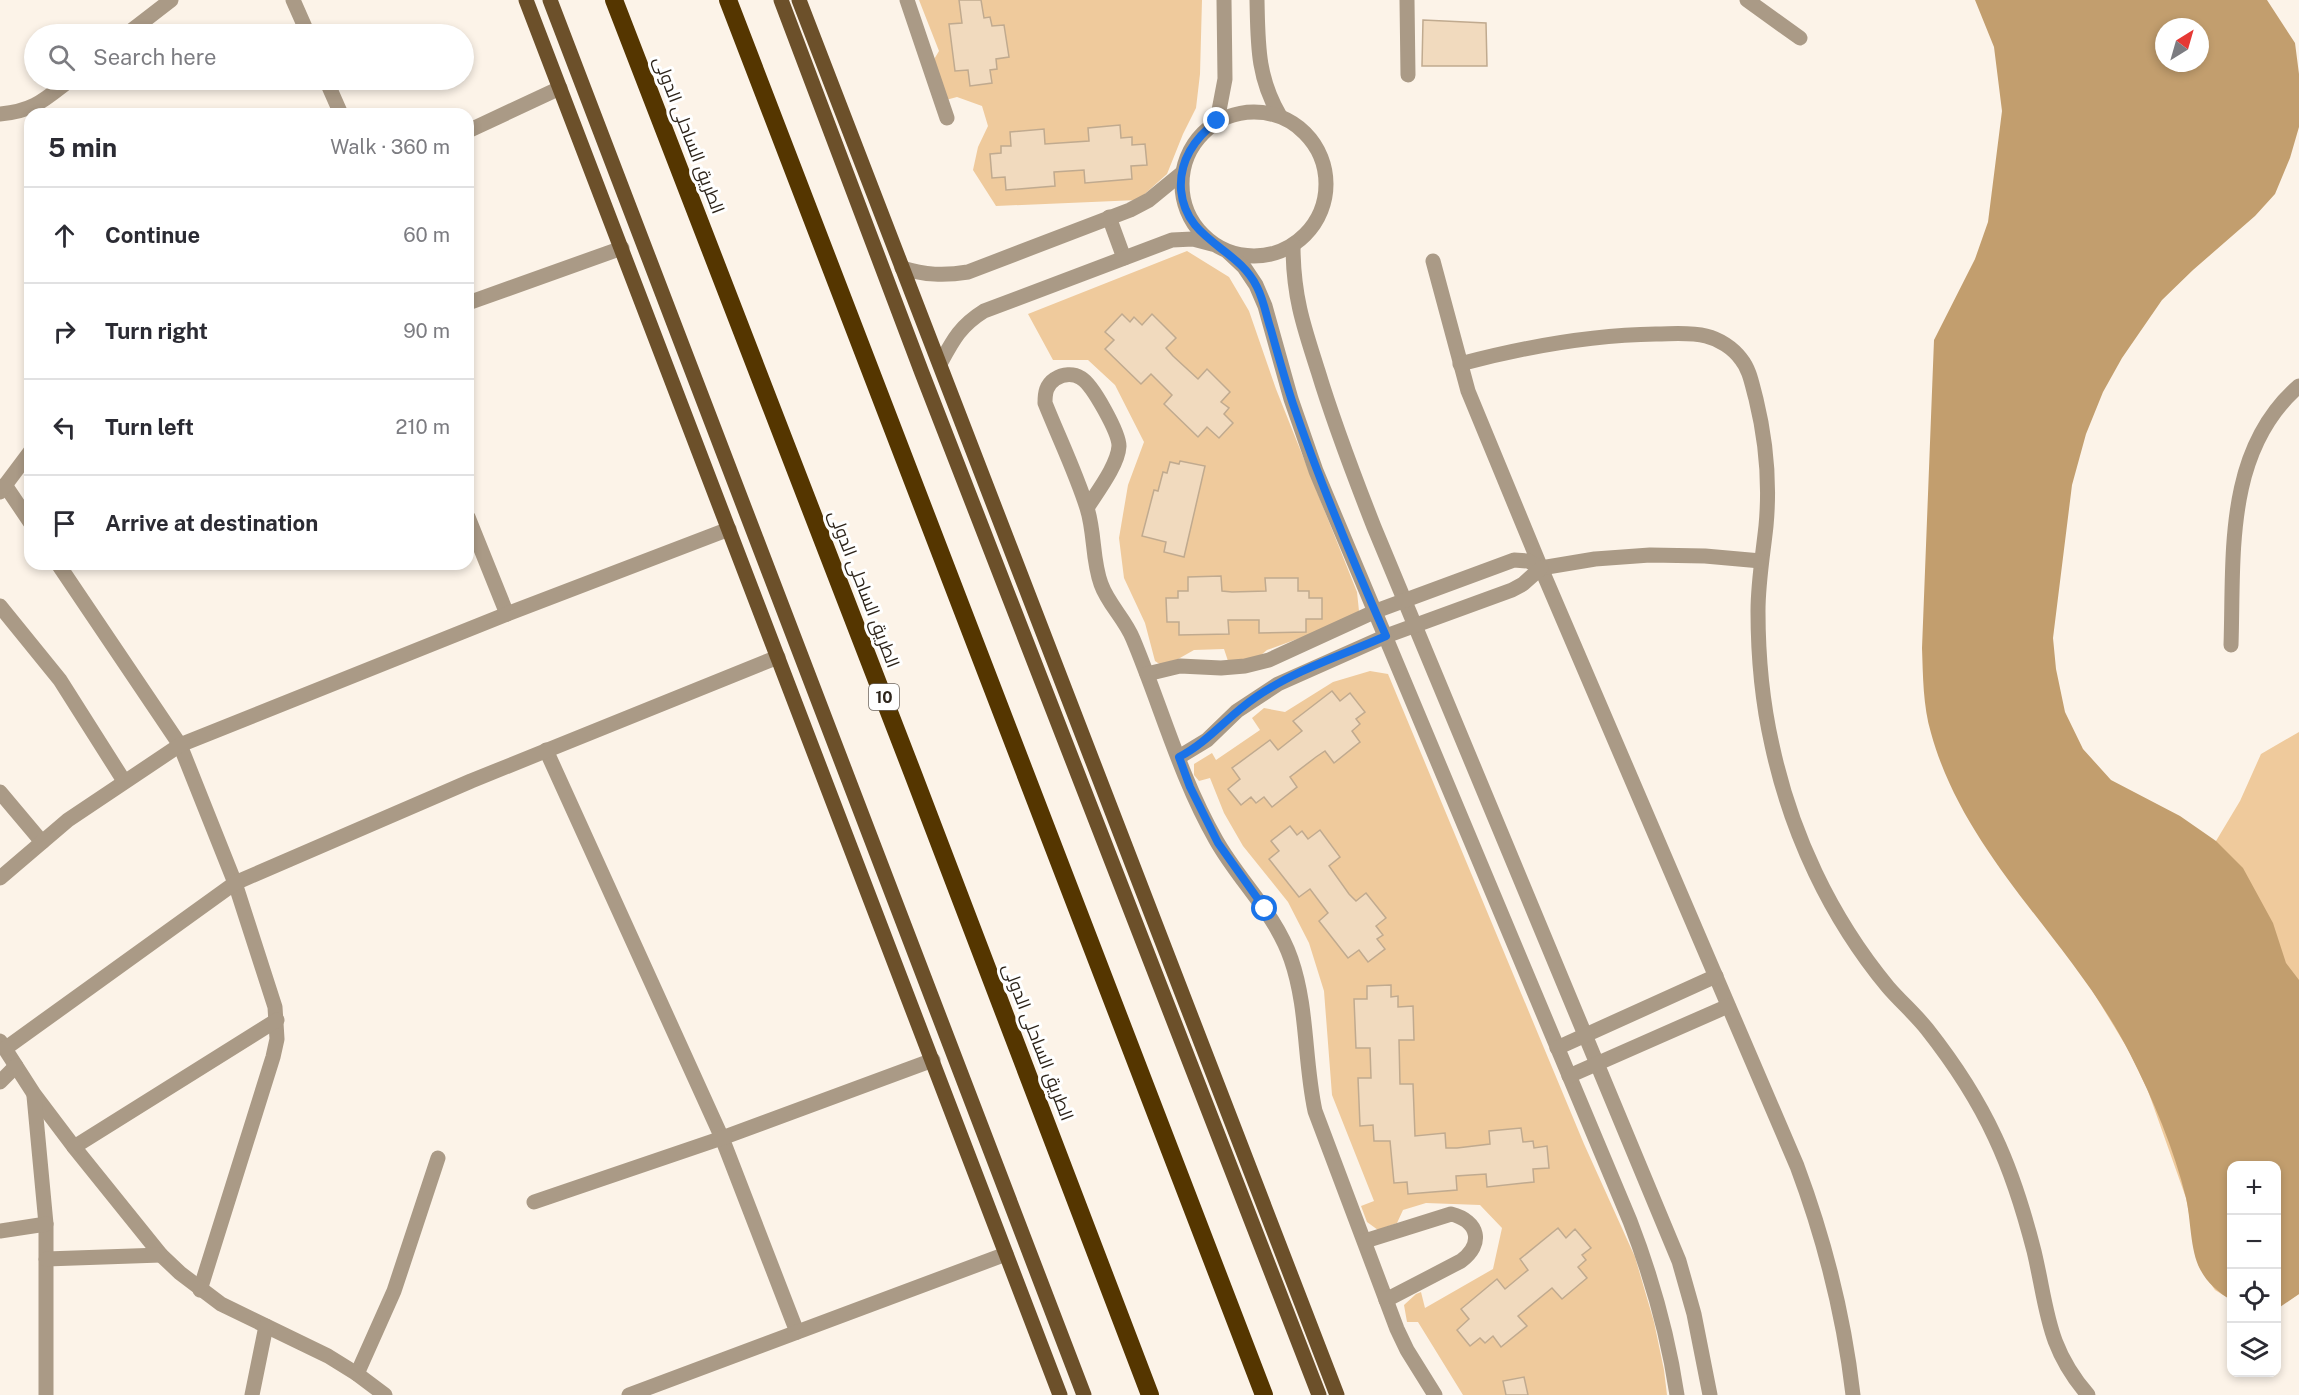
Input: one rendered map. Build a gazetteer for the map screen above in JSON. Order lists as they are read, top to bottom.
{
  "streets": {
    "highway": ["الطريق الساحلى الدولى", "10"]
  },
  "north": "top right",
  "page": {
    "search": "Search here",
    "heading": ["5 min", "Walk · 360 m"],
    "list": [
      ["Continue", "60 m"],
      ["Turn right", "90 m"],
      ["Turn left", "210 m"],
      "Arrive at destination"
    ],
    "map_buttons": ["+", "−"]
  }
}
